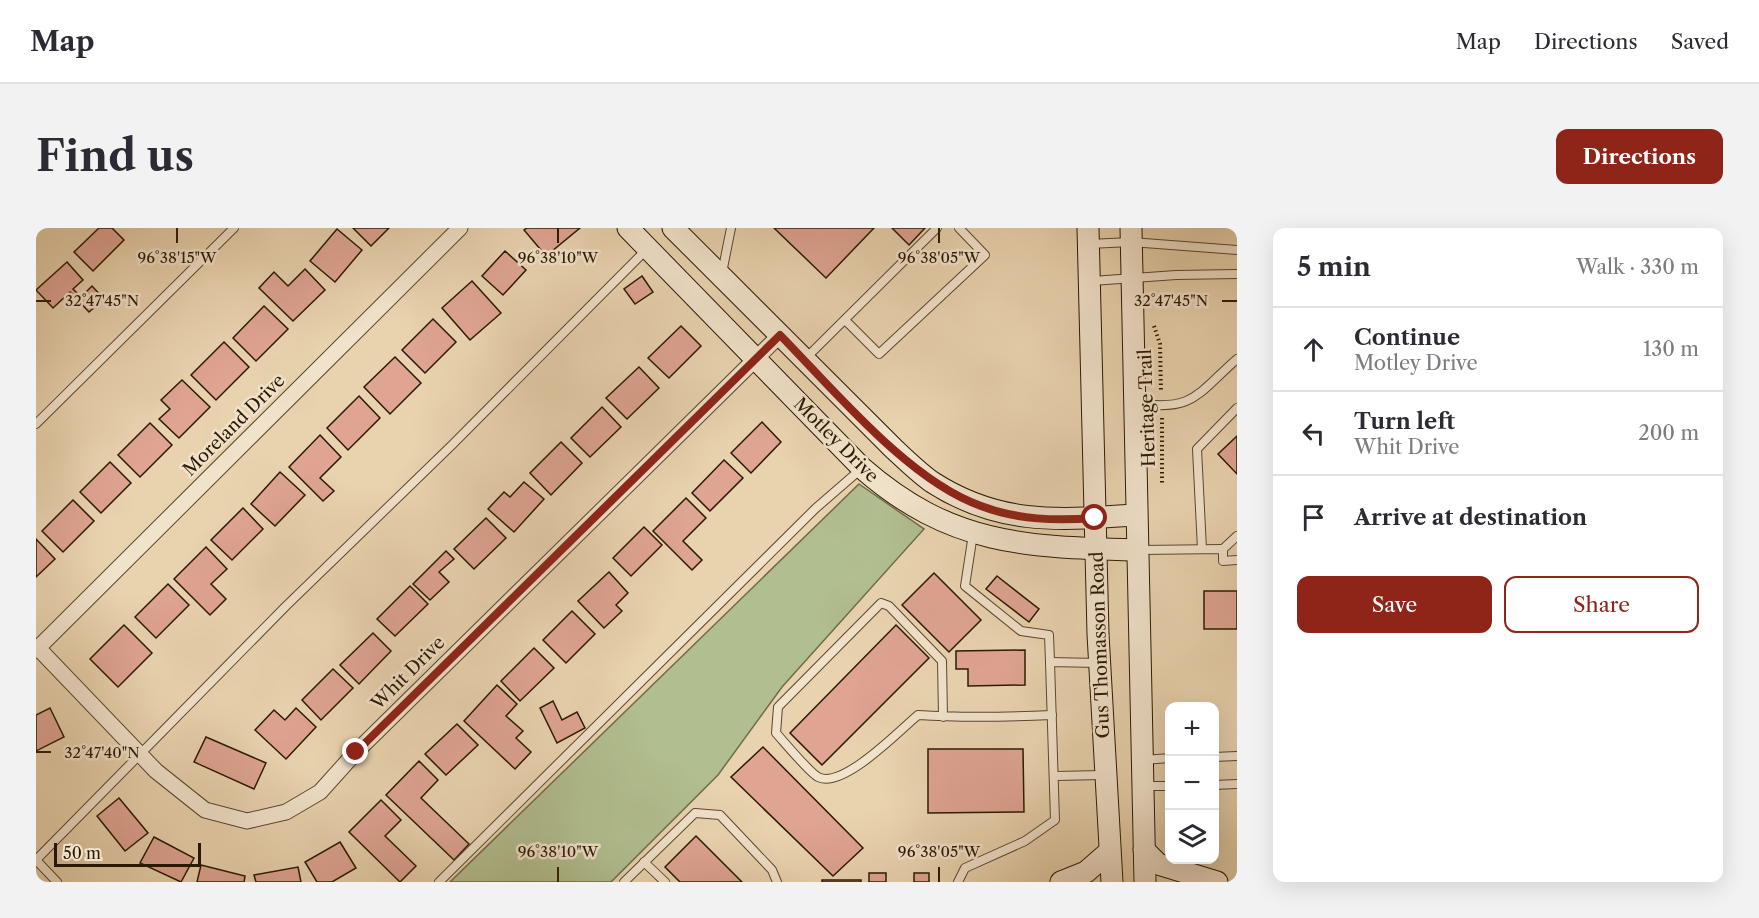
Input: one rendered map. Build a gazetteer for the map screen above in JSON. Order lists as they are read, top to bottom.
{
  "streets": {
    "main road": ["Motley Drive", "Gus Thomasson Road"],
    "street": ["Moreland Drive", "Whit Drive"],
    "path": ["Heritage Trail"]
  },
  "crossings": [
    ["Moreland Drive", "Whit Drive"],
    ["Motley Drive", "Gus Thomasson Road"],
    ["Motley Drive", "Whit Drive"]
  ],
  "scale_bar": "50 m",
  "page": {
    "header": "Map",
    "nav": ["Map", "Directions", "Saved"],
    "buttons": [
      "Directions",
      ["Save", "Share"]
    ],
    "title": "Find us",
    "heading": ["5 min", "Walk · 330 m"],
    "list": [
      ["Continue", "Motley Drive", "130 m"],
      ["Turn left", "Whit Drive", "200 m"],
      "Arrive at destination"
    ],
    "map_buttons": ["+", "−"],
    "scale": "50 m"
  },
  "coordinates": [
    "96°38'15\"W",
    "96°38'10\"W",
    "96°38'05\"W",
    "32°47'45\"N",
    "32°47'40\"N"
  ]
}
